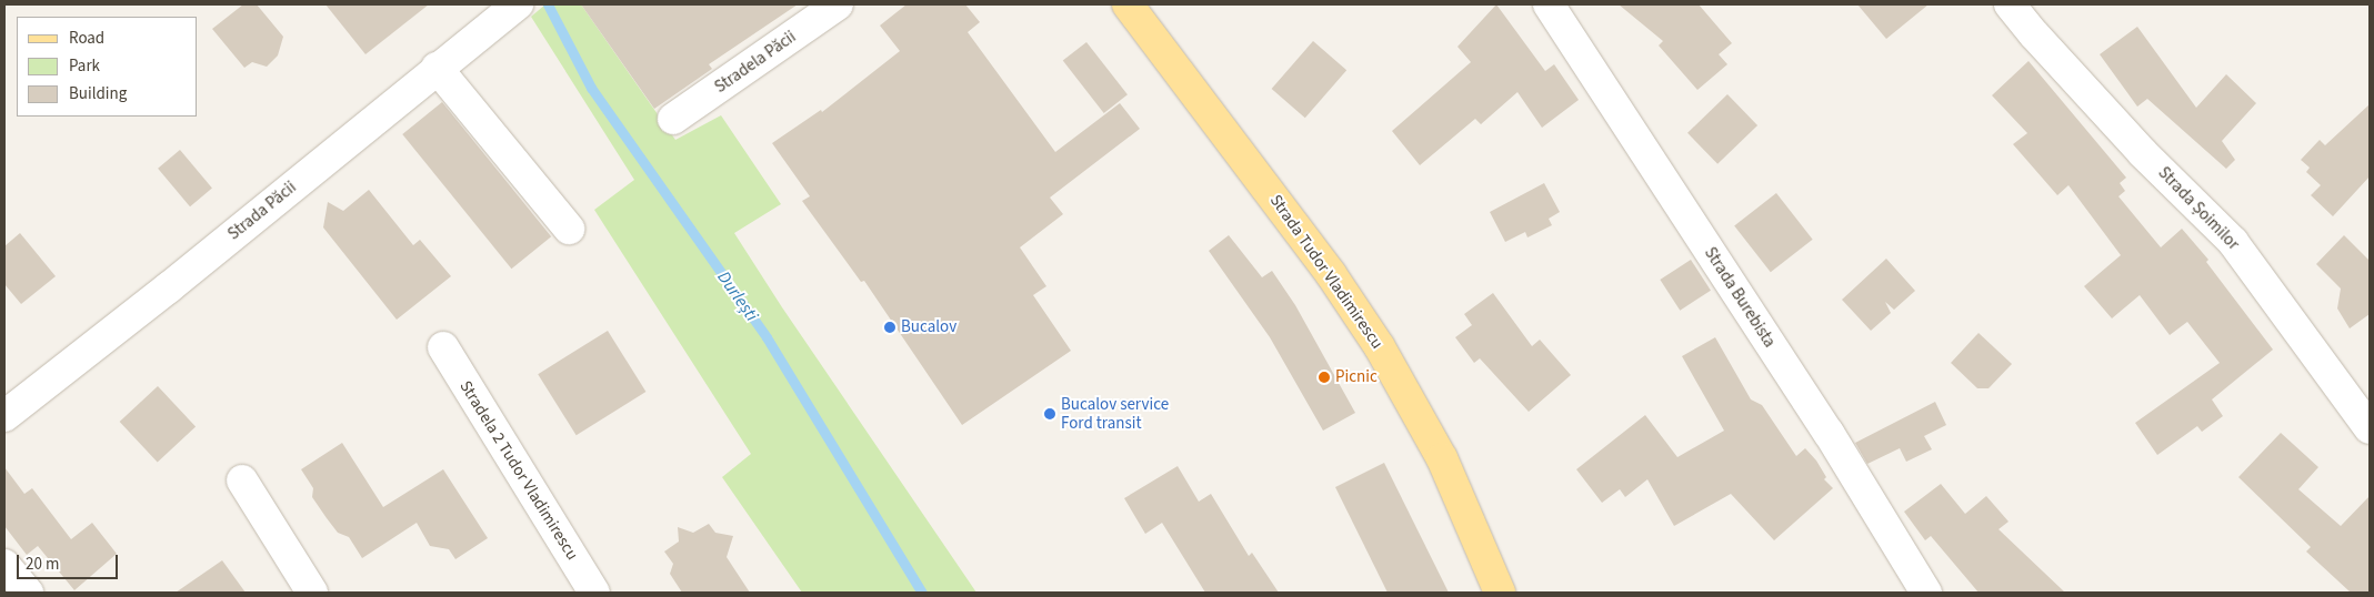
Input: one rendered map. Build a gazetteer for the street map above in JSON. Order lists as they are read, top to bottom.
{
  "streets": {
    "main road": ["Strada Tudor Vladimirescu"],
    "street": [
      "Stradela Păcii",
      "Strada Șoimilor",
      "Strada Păcii",
      "Strada Burebista",
      "Stradela 2 Tudor Vladimirescu"
    ]
  },
  "water": ["Durlești"],
  "places": ["Bucalov", "Picnic", "Bucalov service Ford transit"],
  "legend": ["Road", "Park", "Building"],
  "scale_bar": "20 m"
}
